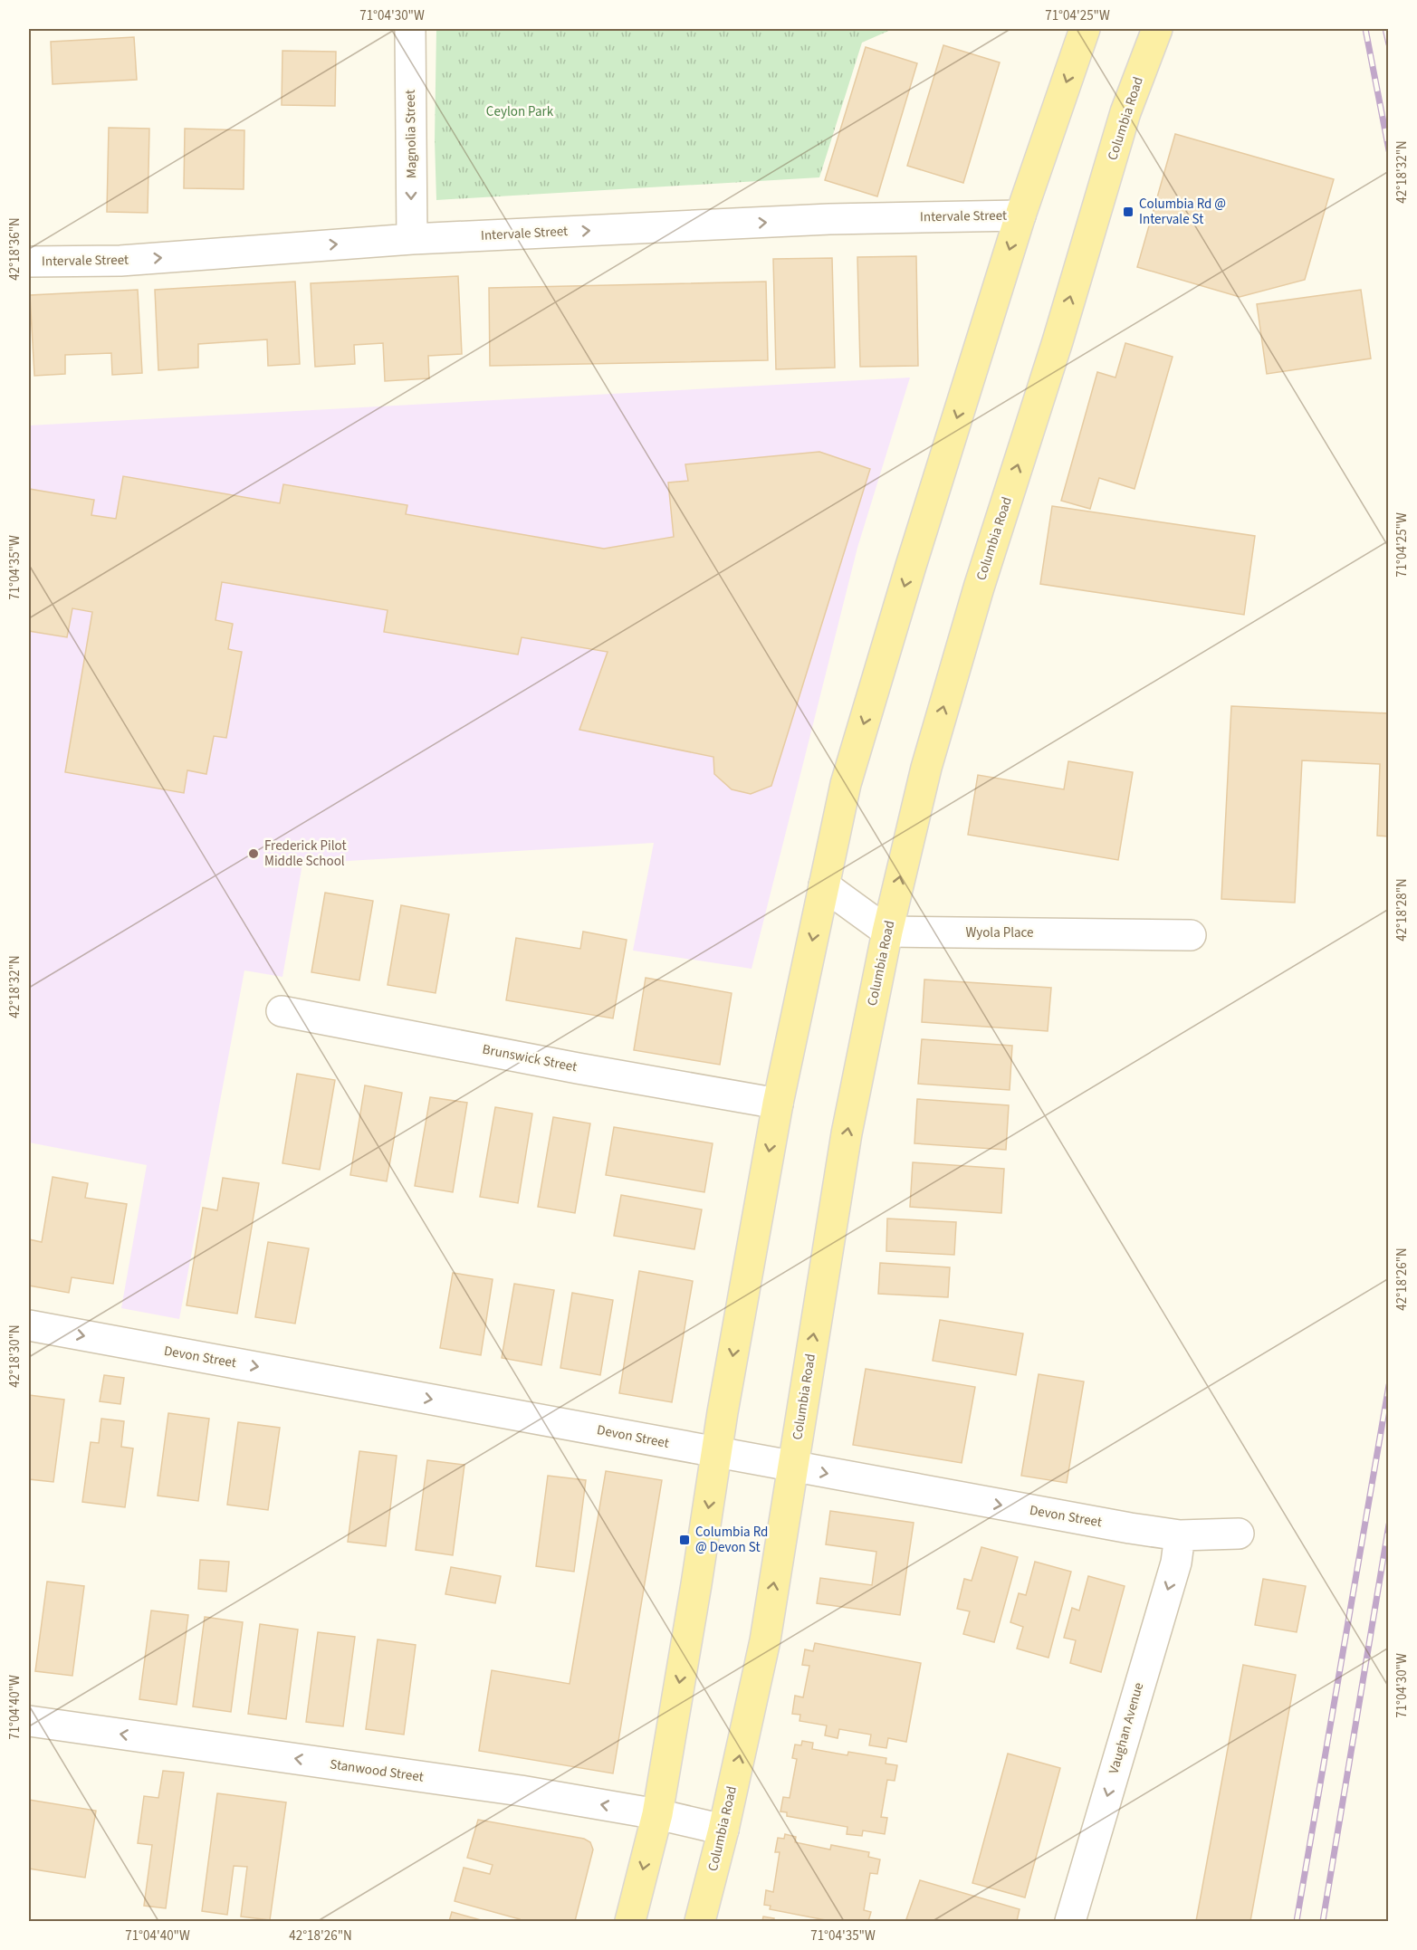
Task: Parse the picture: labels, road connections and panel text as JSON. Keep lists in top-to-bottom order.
{
  "streets": {
    "main road": ["Columbia Road"],
    "street": [
      "Magnolia Street",
      "Intervale Street",
      "Wyola Place",
      "Brunswick Street",
      "Devon Street",
      "Vaughan Avenue",
      "Stanwood Street"
    ]
  },
  "crossings": [
    ["Columbia Road", "Wyola Place"],
    ["Columbia Road", "Devon Street"],
    ["Columbia Road", "Stanwood Street"],
    ["Magnolia Street", "Intervale Street"],
    ["Devon Street", "Vaughan Avenue"]
  ],
  "one_way": [
    "Magnolia Street",
    "Intervale Street",
    "Devon Street",
    "Vaughan Avenue",
    "Stanwood Street"
  ],
  "parks": ["Ceylon Park"],
  "places": {
    "transit": ["Columbia Rd @ Intervale St", "Columbia Rd @ Devon St"],
    "other": ["Frederick Pilot Middle School"]
  },
  "coordinates": [
    "71°04'30\"W",
    "71°04'25\"W",
    "42°18'32\"N",
    "42°18'36\"N",
    "71°04'35\"W",
    "42°18'28\"N",
    "42°18'26\"N",
    "42°18'30\"N",
    "71°04'40\"W"
  ]
}
